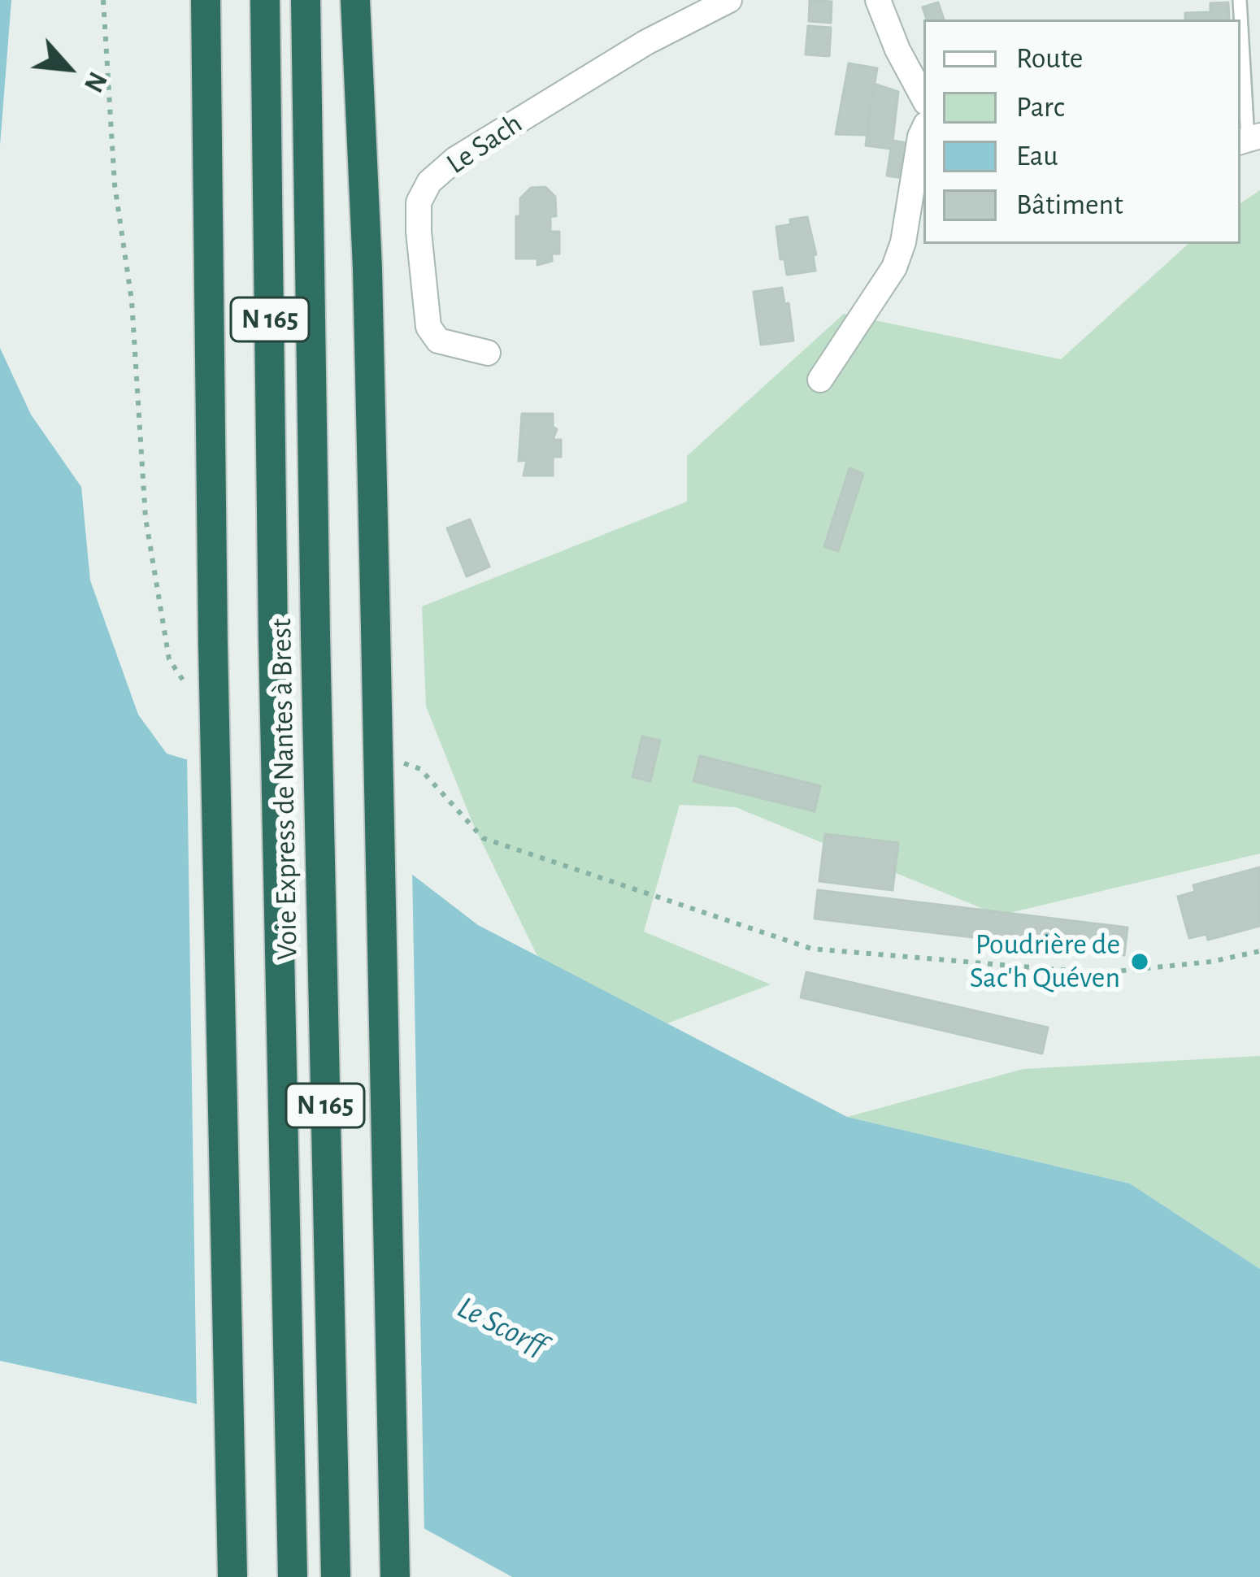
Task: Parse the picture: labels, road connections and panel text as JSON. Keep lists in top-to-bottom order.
{
  "streets": {
    "highway": ["N 165", "Voie Express de Nantes à Brest"],
    "street": ["Le Sach"]
  },
  "water": ["Le Scorff"],
  "places": ["Poudrière de Sac'h Quéven"],
  "legend": [
    "Route",
    "Parc",
    "Eau",
    "Bâtiment"
  ],
  "north": "bottom right"
}
